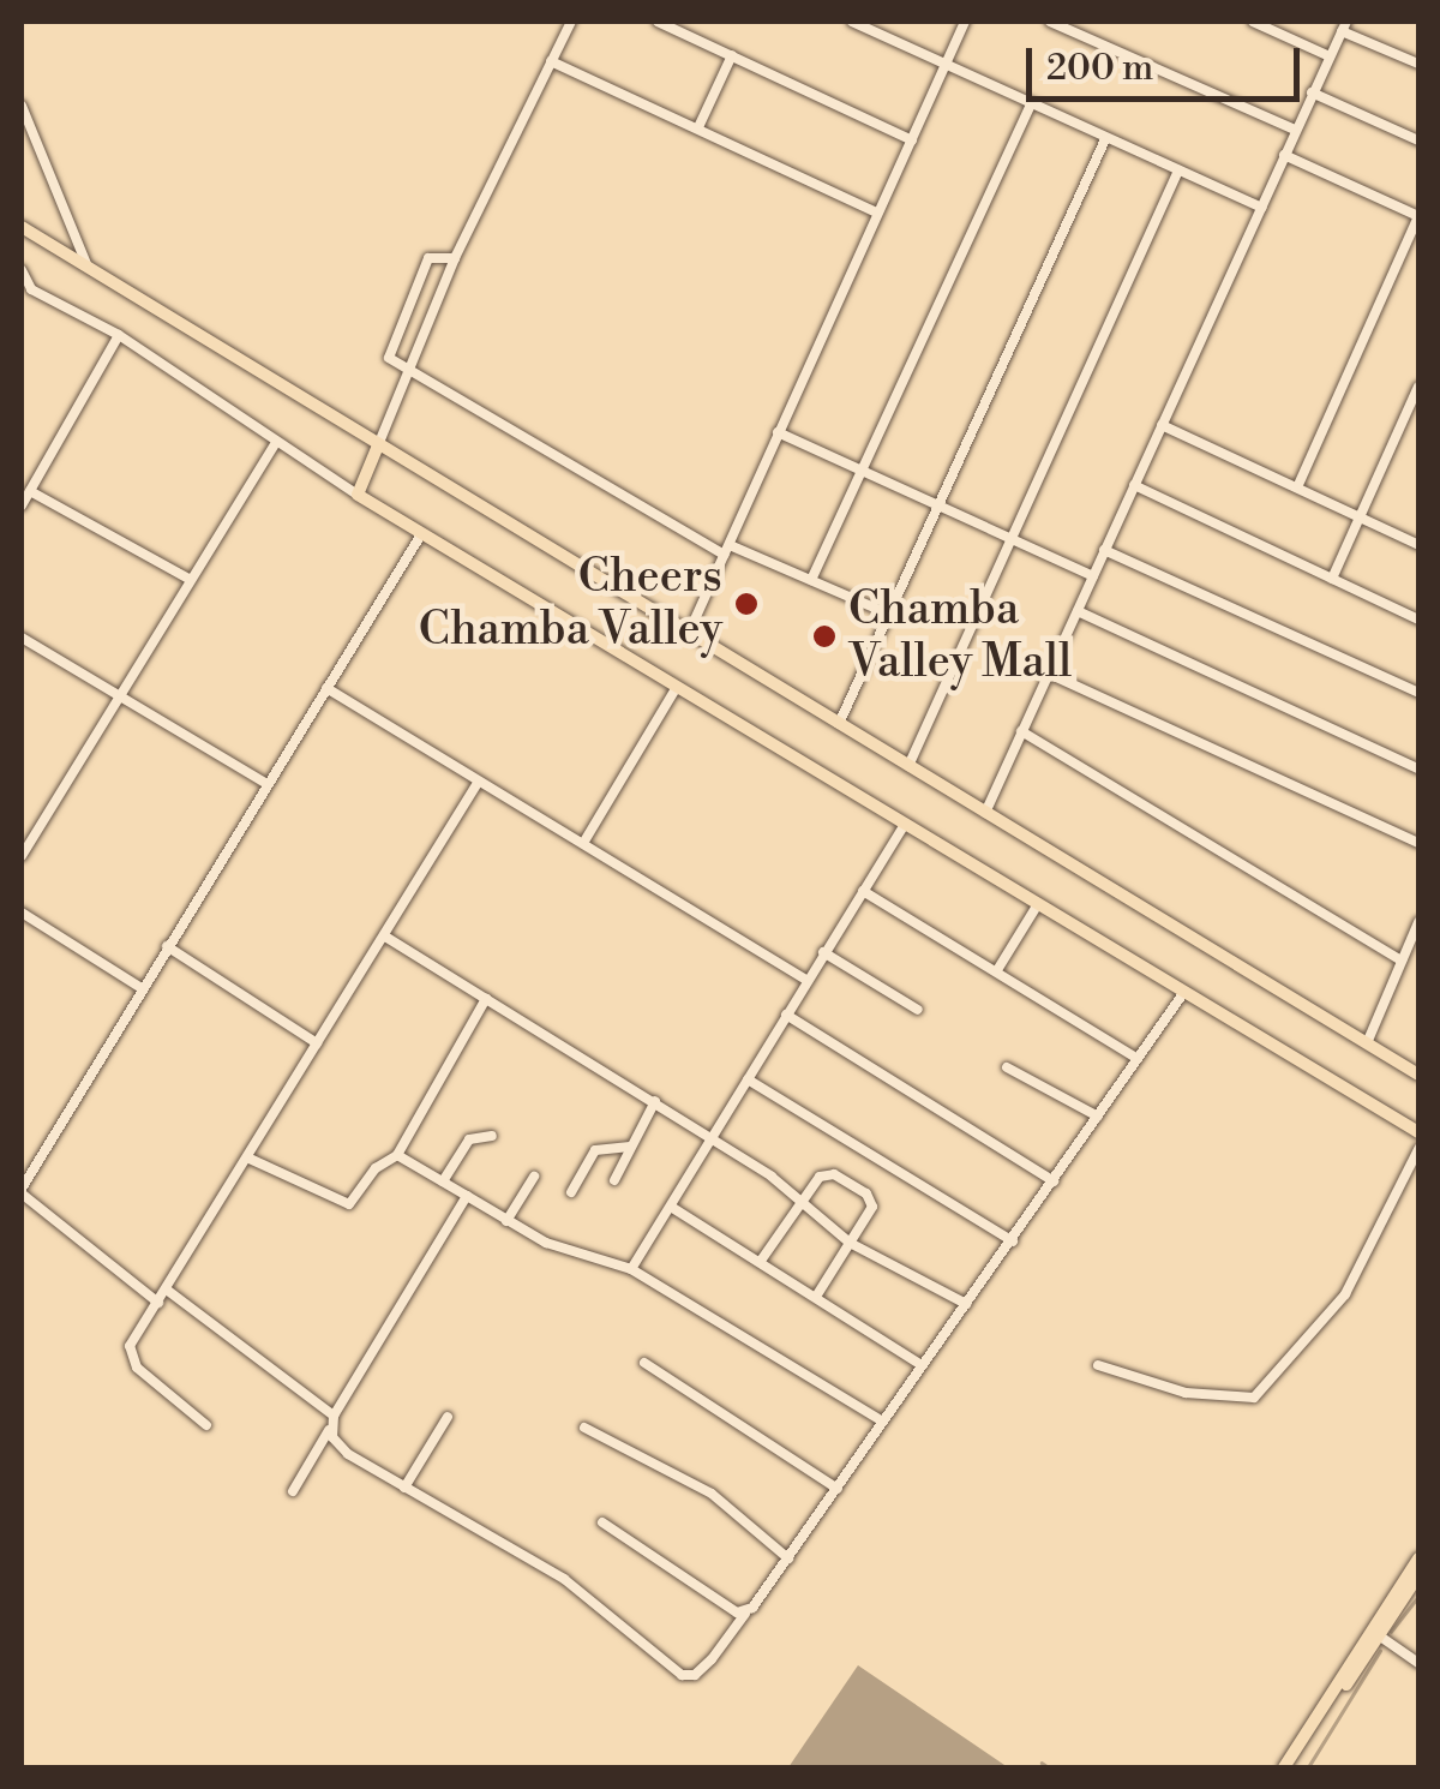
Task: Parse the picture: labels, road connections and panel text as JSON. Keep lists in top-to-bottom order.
{
  "places": ["Cheers Chamba Valley", "Chamba Valley Mall"],
  "scale_bar": "200 m"
}
